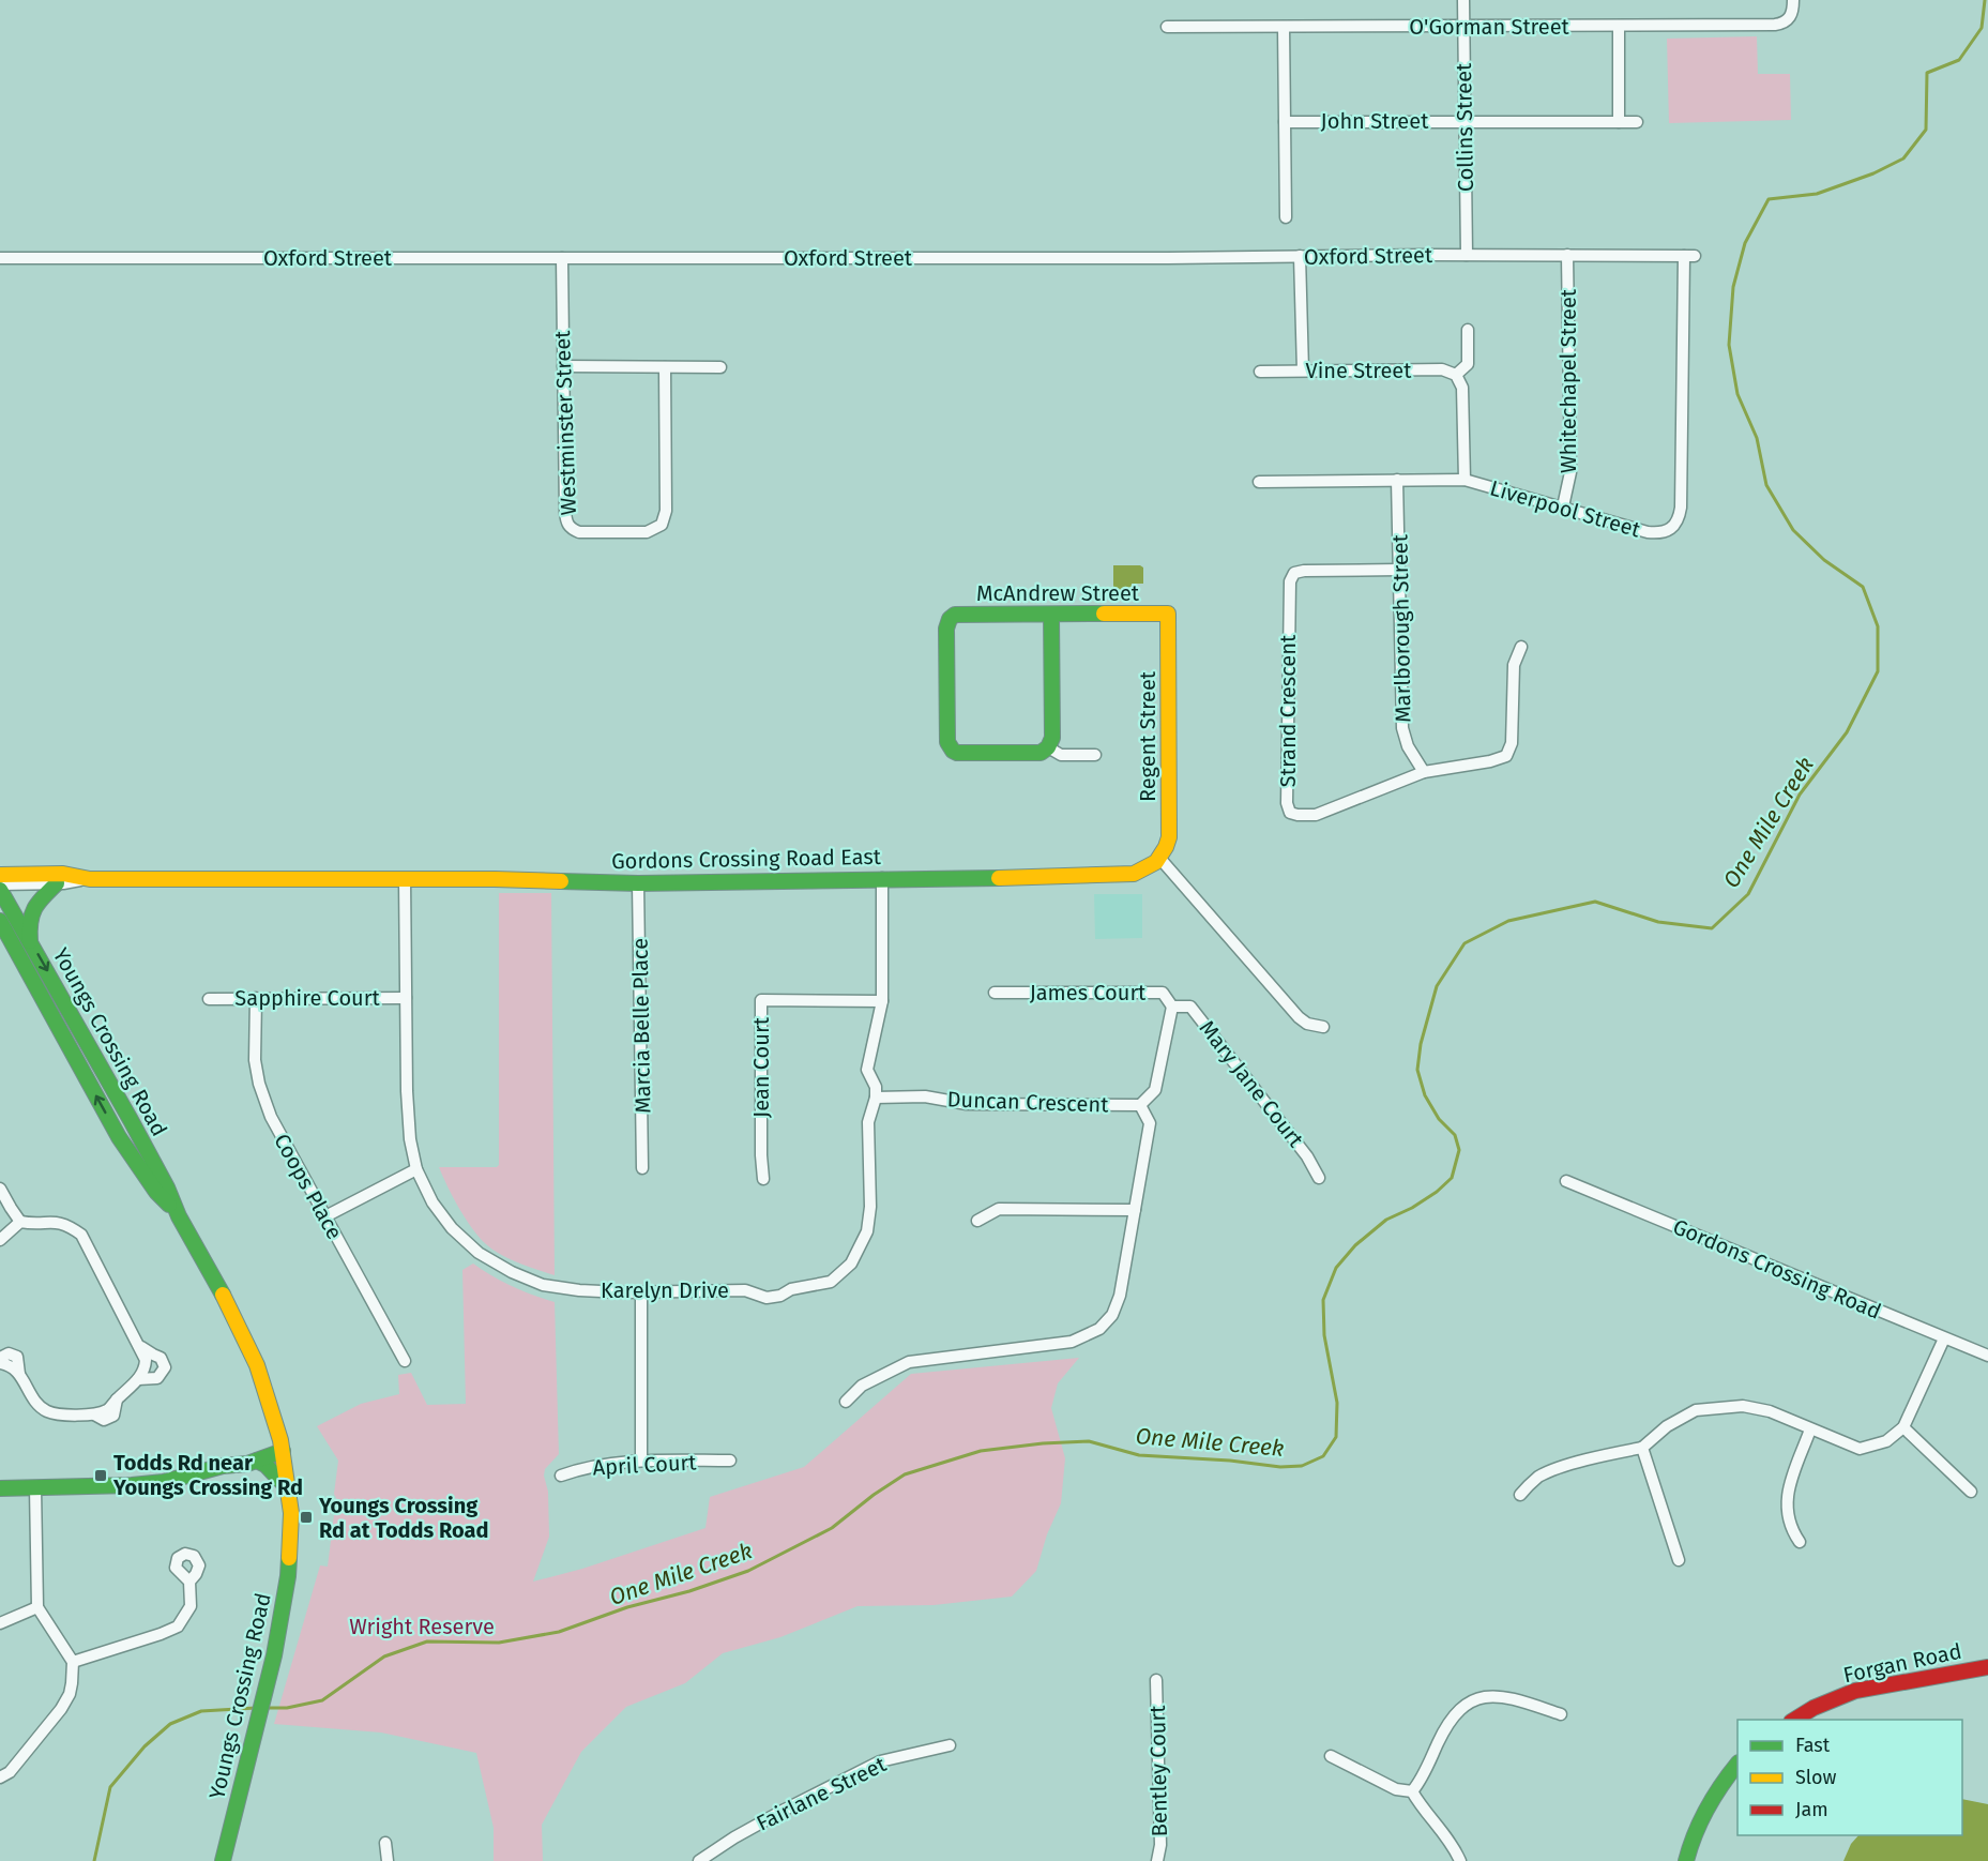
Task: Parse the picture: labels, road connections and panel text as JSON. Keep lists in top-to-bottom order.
{
  "streets": {
    "street": [
      "O'Gorman Street",
      "John Street",
      "Collins Street",
      "Oxford Street",
      "Vine Street",
      "Whitechapel Street",
      "Westminster Street",
      "Liverpool Street",
      "McAndrew Street",
      "Marlborough Street",
      "Strand Crescent",
      "Regent Street",
      "Gordons Crossing Road East",
      "James Court",
      "Sapphire Court",
      "Marcia Belle Place",
      "Youngs Crossing Road",
      "Jean Court",
      "Mary Jane Court",
      "Duncan Crescent",
      "Coops Place",
      "Gordons Crossing Road",
      "Karelyn Drive",
      "April Court",
      "Forgan Road",
      "Bentley Court",
      "Fairlane Street"
    ]
  },
  "crossings": [
    ["O'Gorman Street", "Collins Street"],
    ["John Street", "Collins Street"],
    ["Collins Street", "Oxford Street"],
    ["Oxford Street", "Whitechapel Street"],
    ["Oxford Street", "Westminster Street"],
    ["Oxford Street", "Liverpool Street"],
    ["Whitechapel Street", "Liverpool Street"],
    ["Liverpool Street", "Marlborough Street"],
    ["McAndrew Street", "Regent Street"],
    ["Marlborough Street", "Strand Crescent"],
    ["Regent Street", "Gordons Crossing Road East"],
    ["Gordons Crossing Road East", "Marcia Belle Place"],
    ["Gordons Crossing Road East", "Karelyn Drive"],
    ["James Court", "Mary Jane Court"],
    ["Sapphire Court", "Coops Place"],
    ["Sapphire Court", "Karelyn Drive"],
    ["Jean Court", "Karelyn Drive"],
    ["Duncan Crescent", "Karelyn Drive"]
  ],
  "water": ["One Mile Creek"],
  "parks": ["Wright Reserve"],
  "places": {
    "transit": ["Todds Rd near Youngs Crossing Rd", "Youngs Crossing Rd at Todds Road"]
  },
  "legend": ["Fast", "Slow", "Jam"]
}
